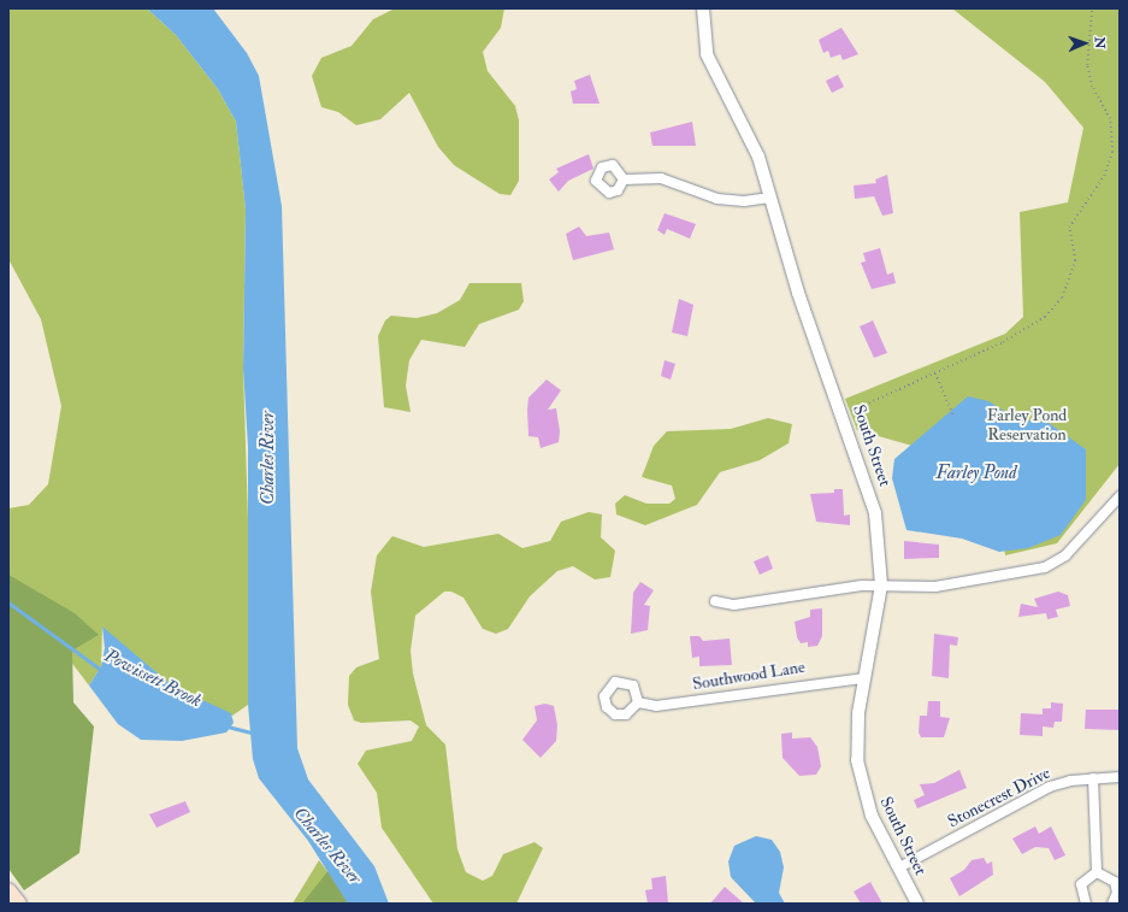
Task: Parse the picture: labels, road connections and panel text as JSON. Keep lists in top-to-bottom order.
{
  "streets": {
    "street": ["South Street", "Southwood Lane", "Stonecrest Drive"]
  },
  "crossings": [
    ["South Street", "Southwood Lane"],
    ["South Street", "Stonecrest Drive"]
  ],
  "water": ["Charles River", "Farley Pond", "Powissett Brook"],
  "parks": ["Farley Pond Reservation"],
  "north": "right"
}
